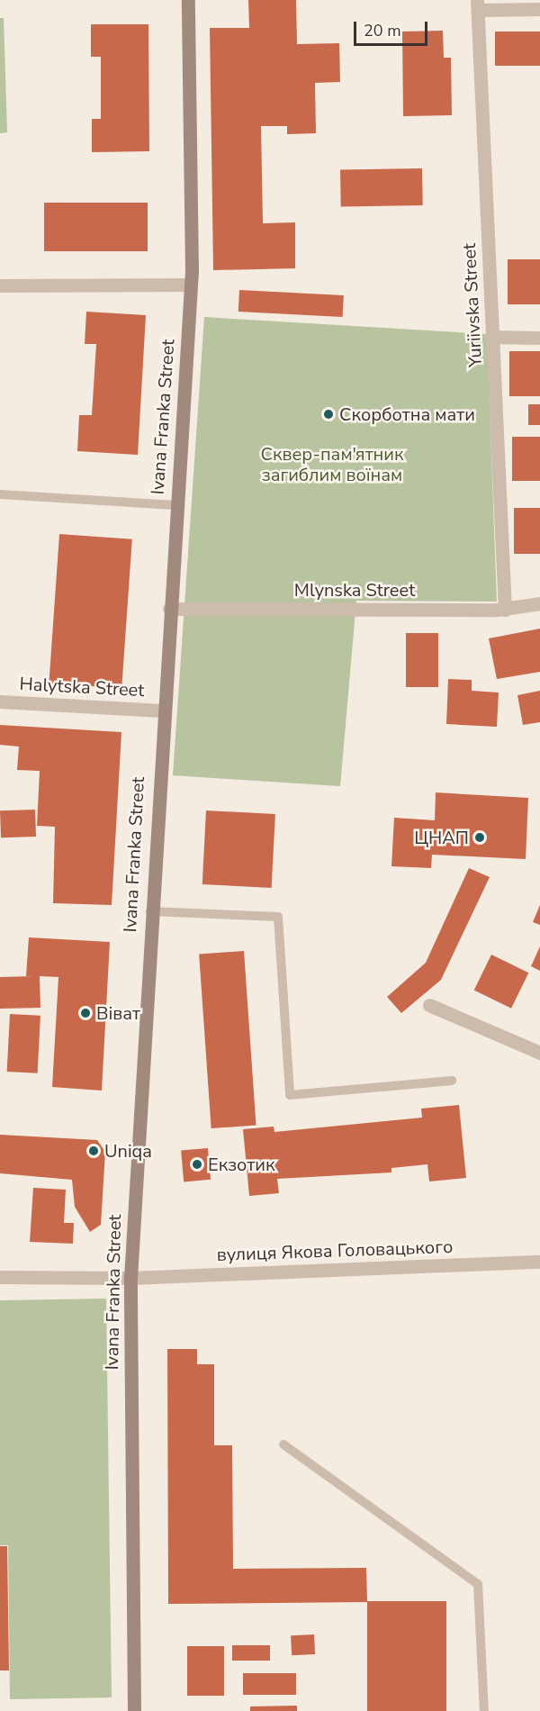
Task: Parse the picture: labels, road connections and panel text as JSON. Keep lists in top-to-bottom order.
{
  "streets": {
    "main road": ["Ivana Franka Street"],
    "street": [
      "Yuriivska Street",
      "Mlynska Street",
      "Halytska Street",
      "вулиця Якова Головацького"
    ]
  },
  "crossings": [
    ["Yuriivska Street", "Mlynska Street"],
    ["Ivana Franka Street", "Mlynska Street"],
    ["Ivana Franka Street", "Halytska Street"],
    ["Ivana Franka Street", "вулиця Якова Головацького"]
  ],
  "parks": ["Сквер-пам'ятник загиблим воїнам"],
  "places": [
    "Cкорботна мати",
    "ЦНАП",
    "Віват",
    "Uniqa",
    "Екзотик"
  ],
  "scale_bar": "20 m"
}
